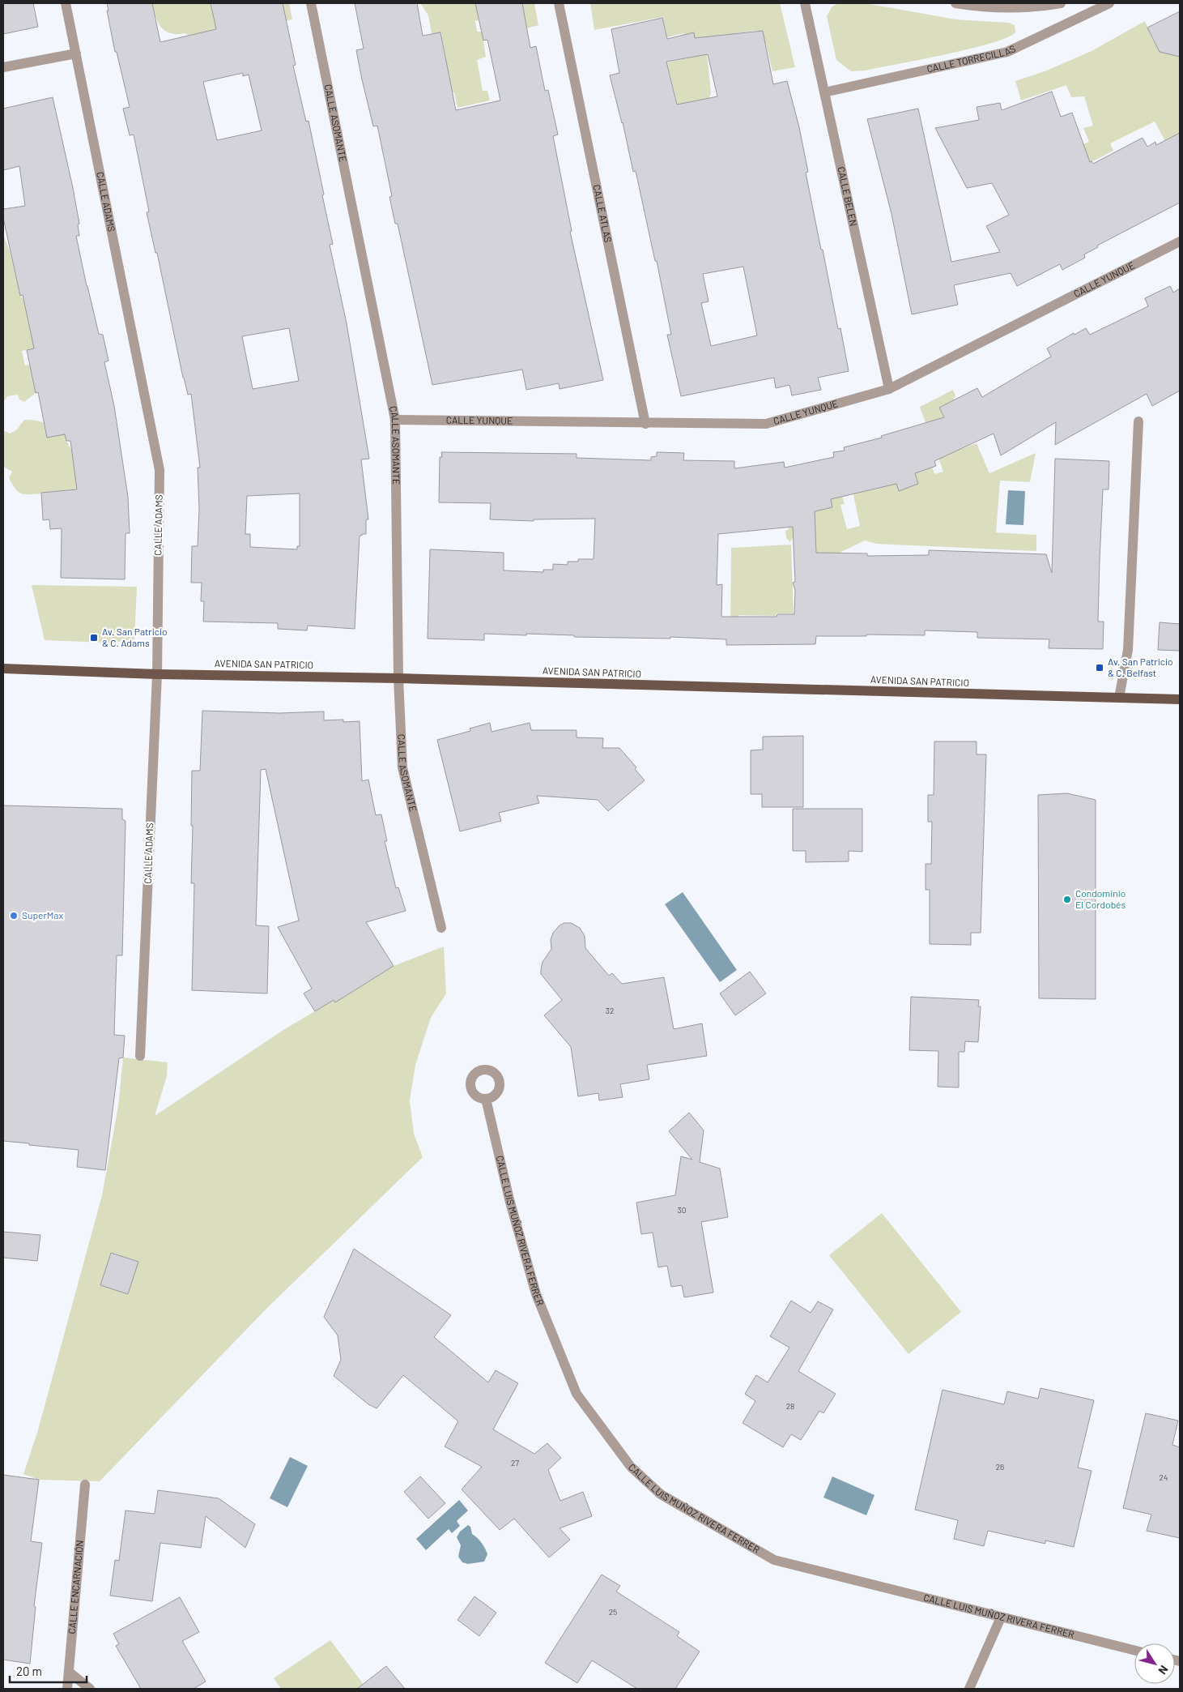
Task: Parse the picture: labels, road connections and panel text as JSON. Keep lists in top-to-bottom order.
{
  "streets": {
    "main road": ["AVENIDA SAN PATRICIO"],
    "street": [
      "CALLE TORRECILLAS",
      "CALLE ASOMANTE",
      "CALLE BELEN",
      "CALLE ADAMS",
      "CALLE ATLAS",
      "CALLE YUNQUE",
      "CALLE LUIS MUÑOZ RIVERA FERRER",
      "CALLE ENCARNACIÓN"
    ]
  },
  "crossings": [
    ["CALLE TORRECILLAS", "CALLE BELEN"],
    ["CALLE ASOMANTE", "CALLE YUNQUE"],
    ["CALLE ASOMANTE", "AVENIDA SAN PATRICIO"],
    ["CALLE BELEN", "CALLE YUNQUE"],
    ["CALLE ADAMS", "AVENIDA SAN PATRICIO"],
    ["CALLE ATLAS", "CALLE YUNQUE"]
  ],
  "places": {
    "transit": ["Av. San Patricio & C. Adams", "Av. San Patricio & C. Belfast"],
    "other": ["Condominio El Cordobés", "SuperMax"]
  },
  "house_numbers": [
    "32",
    "30",
    "28",
    "27",
    "26",
    "24",
    "25"
  ],
  "scale_bar": "20 m",
  "north": "bottom right"
}
